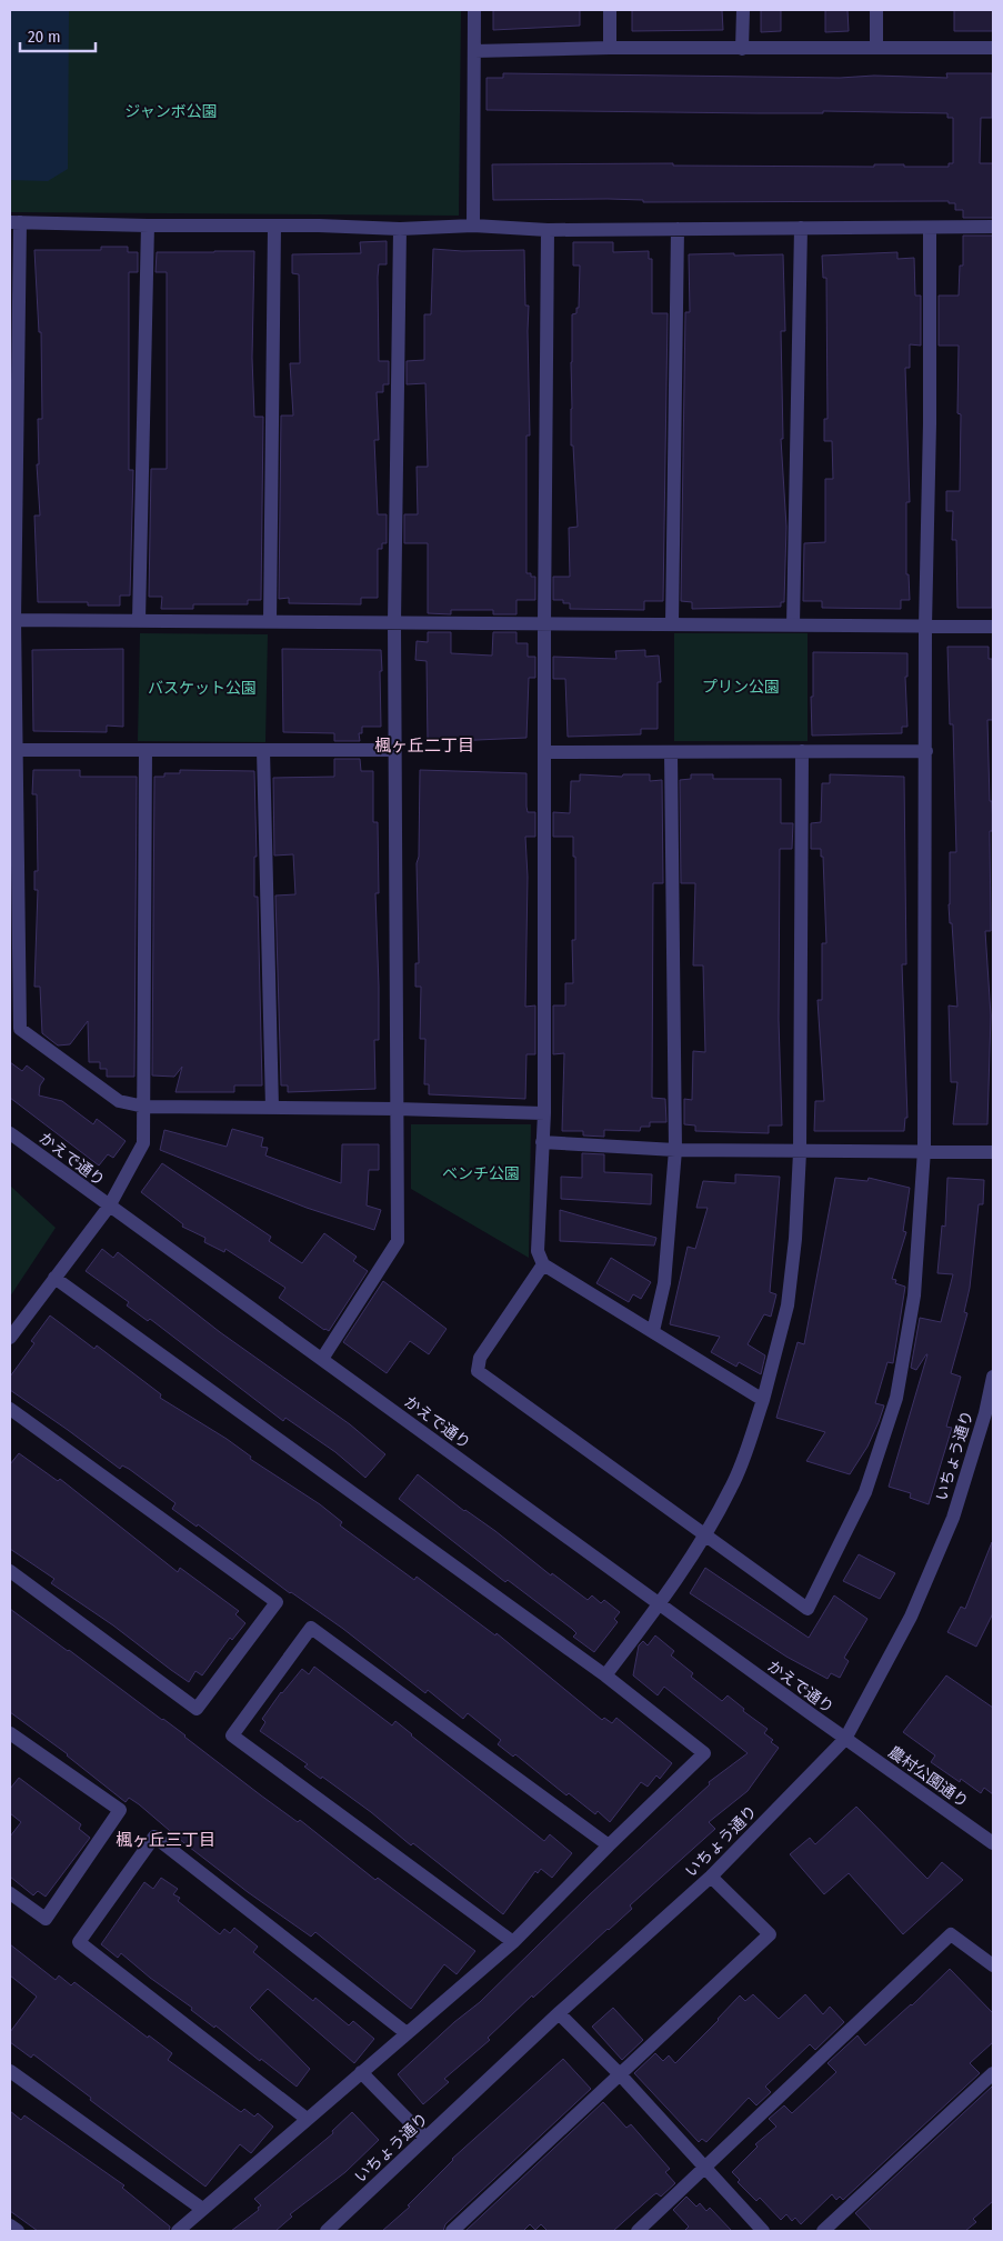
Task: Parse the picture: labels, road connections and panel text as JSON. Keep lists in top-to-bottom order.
{
  "streets": {
    "street": ["かえで通り", "いちょう通り", "農村公園通り"]
  },
  "crossings": [
    ["かえで通り", "いちょう通り"],
    ["かえで通り", "農村公園通り"],
    ["いちょう通り", "農村公園通り"]
  ],
  "districts": ["楓ヶ丘二丁目", "楓ヶ丘三丁目"],
  "parks": [
    "ジャンボ公園",
    "プリン公園",
    "バスケット公園",
    "ベンチ公園"
  ],
  "scale_bar": "20 m"
}
